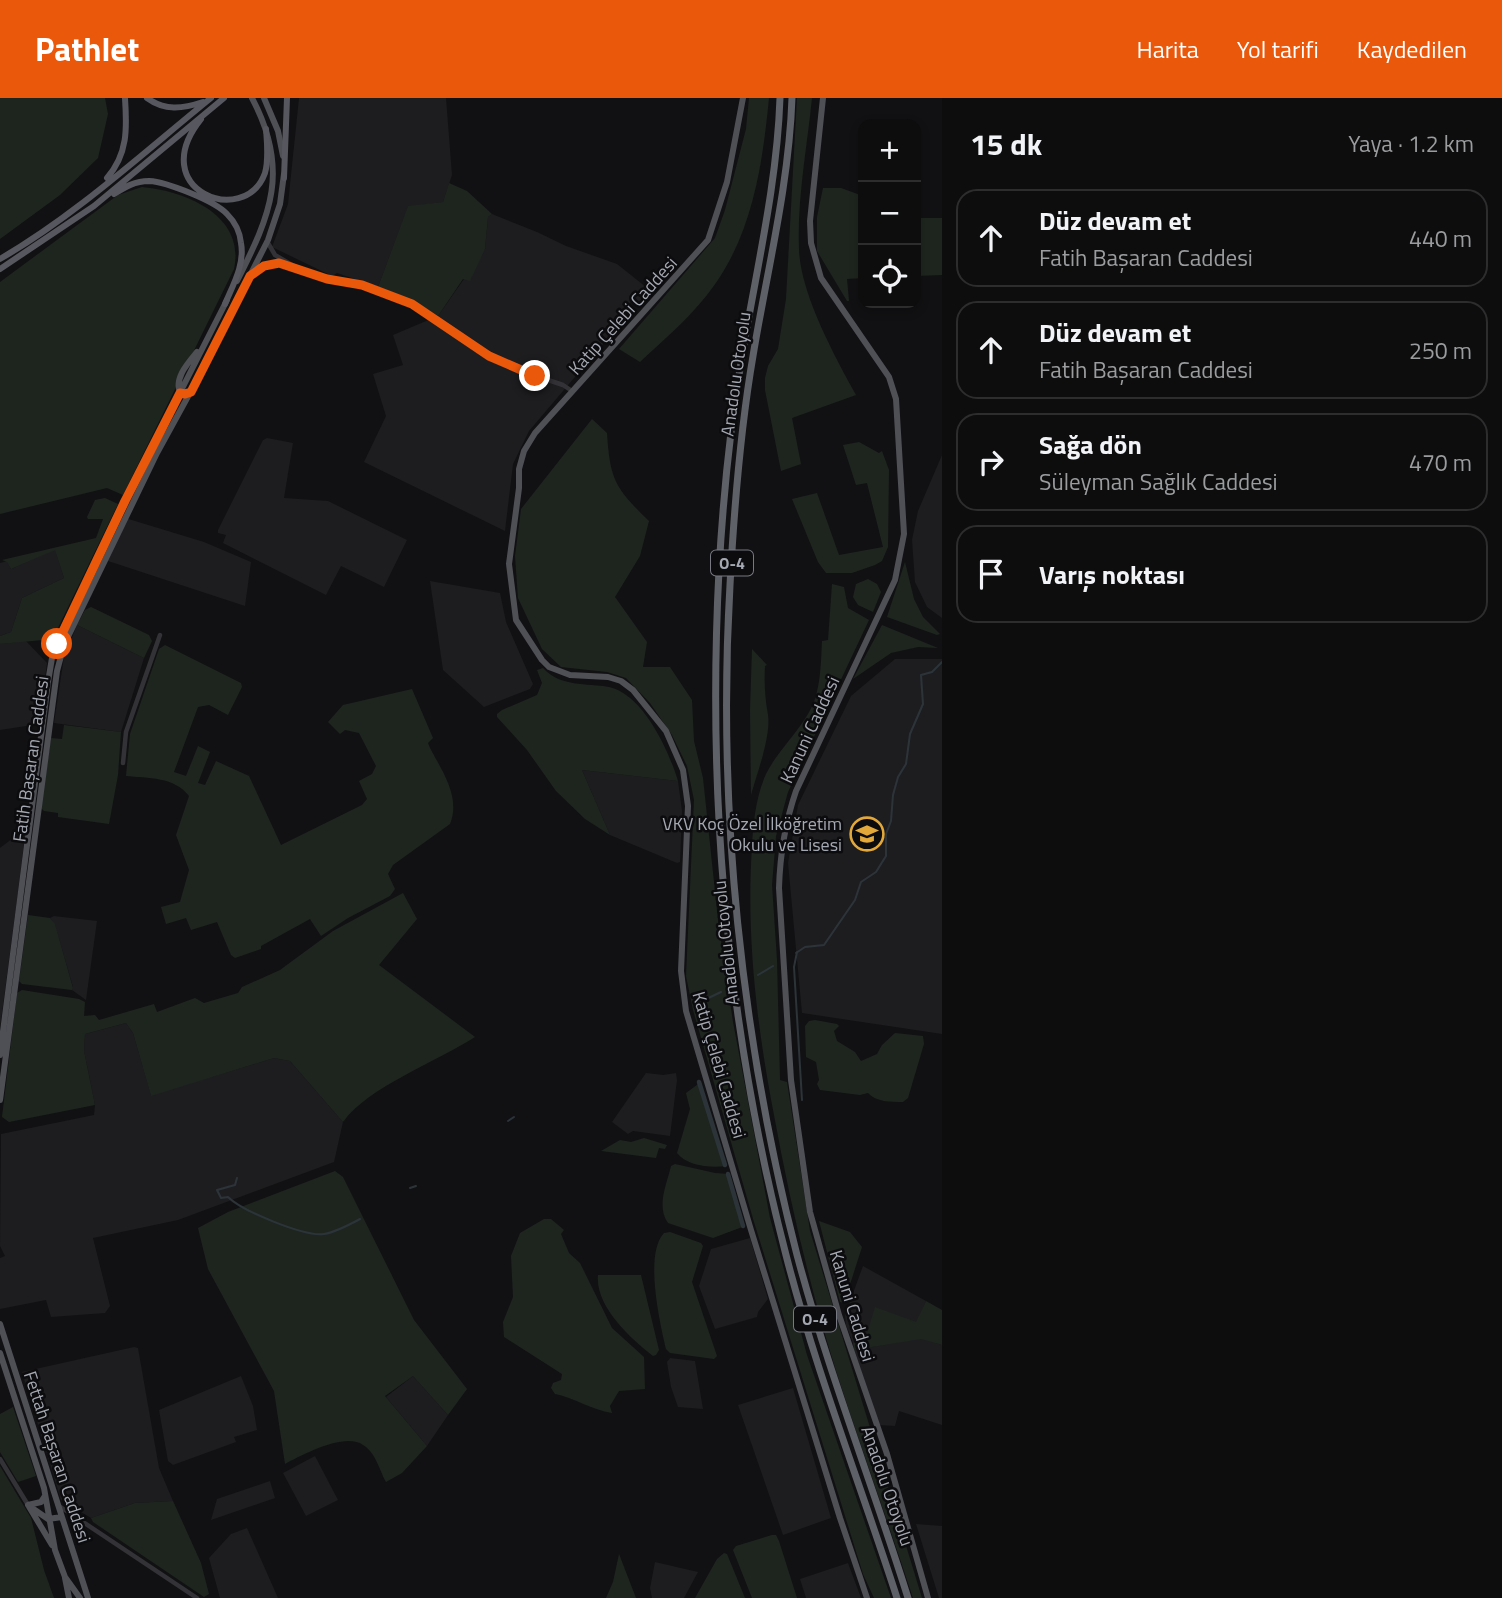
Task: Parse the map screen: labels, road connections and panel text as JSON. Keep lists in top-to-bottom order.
{
  "streets": {
    "highway": ["Anadolu Otoyolu", "O-4"],
    "main road": [
      "Katip Çelebi Caddesi",
      "Kanuni Caddesi",
      "Fatih Başaran Caddesi",
      "Fettah Başaran Caddesi"
    ]
  },
  "places": {
    "school or university": ["VKV Koç Özel İlköğretim Okulu ve Lisesi"]
  },
  "page": {
    "header": "Pathlet",
    "nav": ["Harita", "Yol tarifi", "Kaydedilen"],
    "heading": ["15 dk", "Yaya · 1.2 km"],
    "map_buttons": ["+", "−"],
    "list": [
      ["Düz devam et", "Fatih Başaran Caddesi", "440 m"],
      ["Düz devam et", "Fatih Başaran Caddesi", "250 m"],
      ["Sağa dön", "Süleyman Sağlık Caddesi", "470 m"],
      "Varış noktası"
    ]
  }
}
